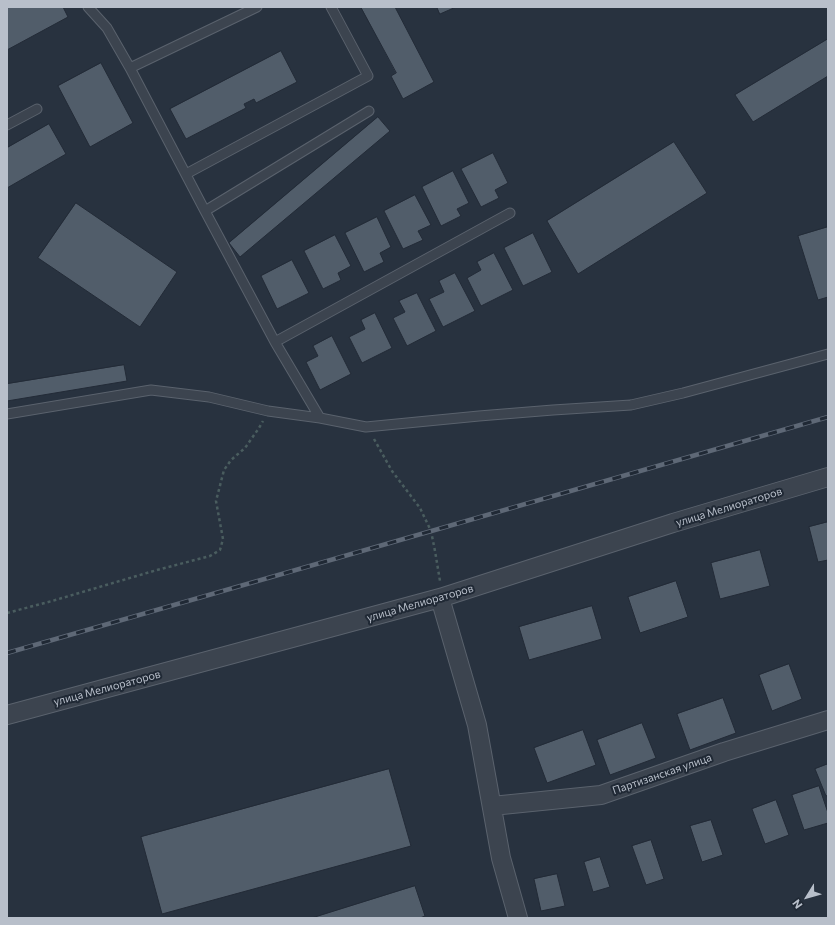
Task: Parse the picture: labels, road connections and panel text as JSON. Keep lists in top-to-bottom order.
{
  "streets": {
    "street": ["улица Мелиораторов", "Партизанская улица"]
  },
  "north": "bottom left"
}
